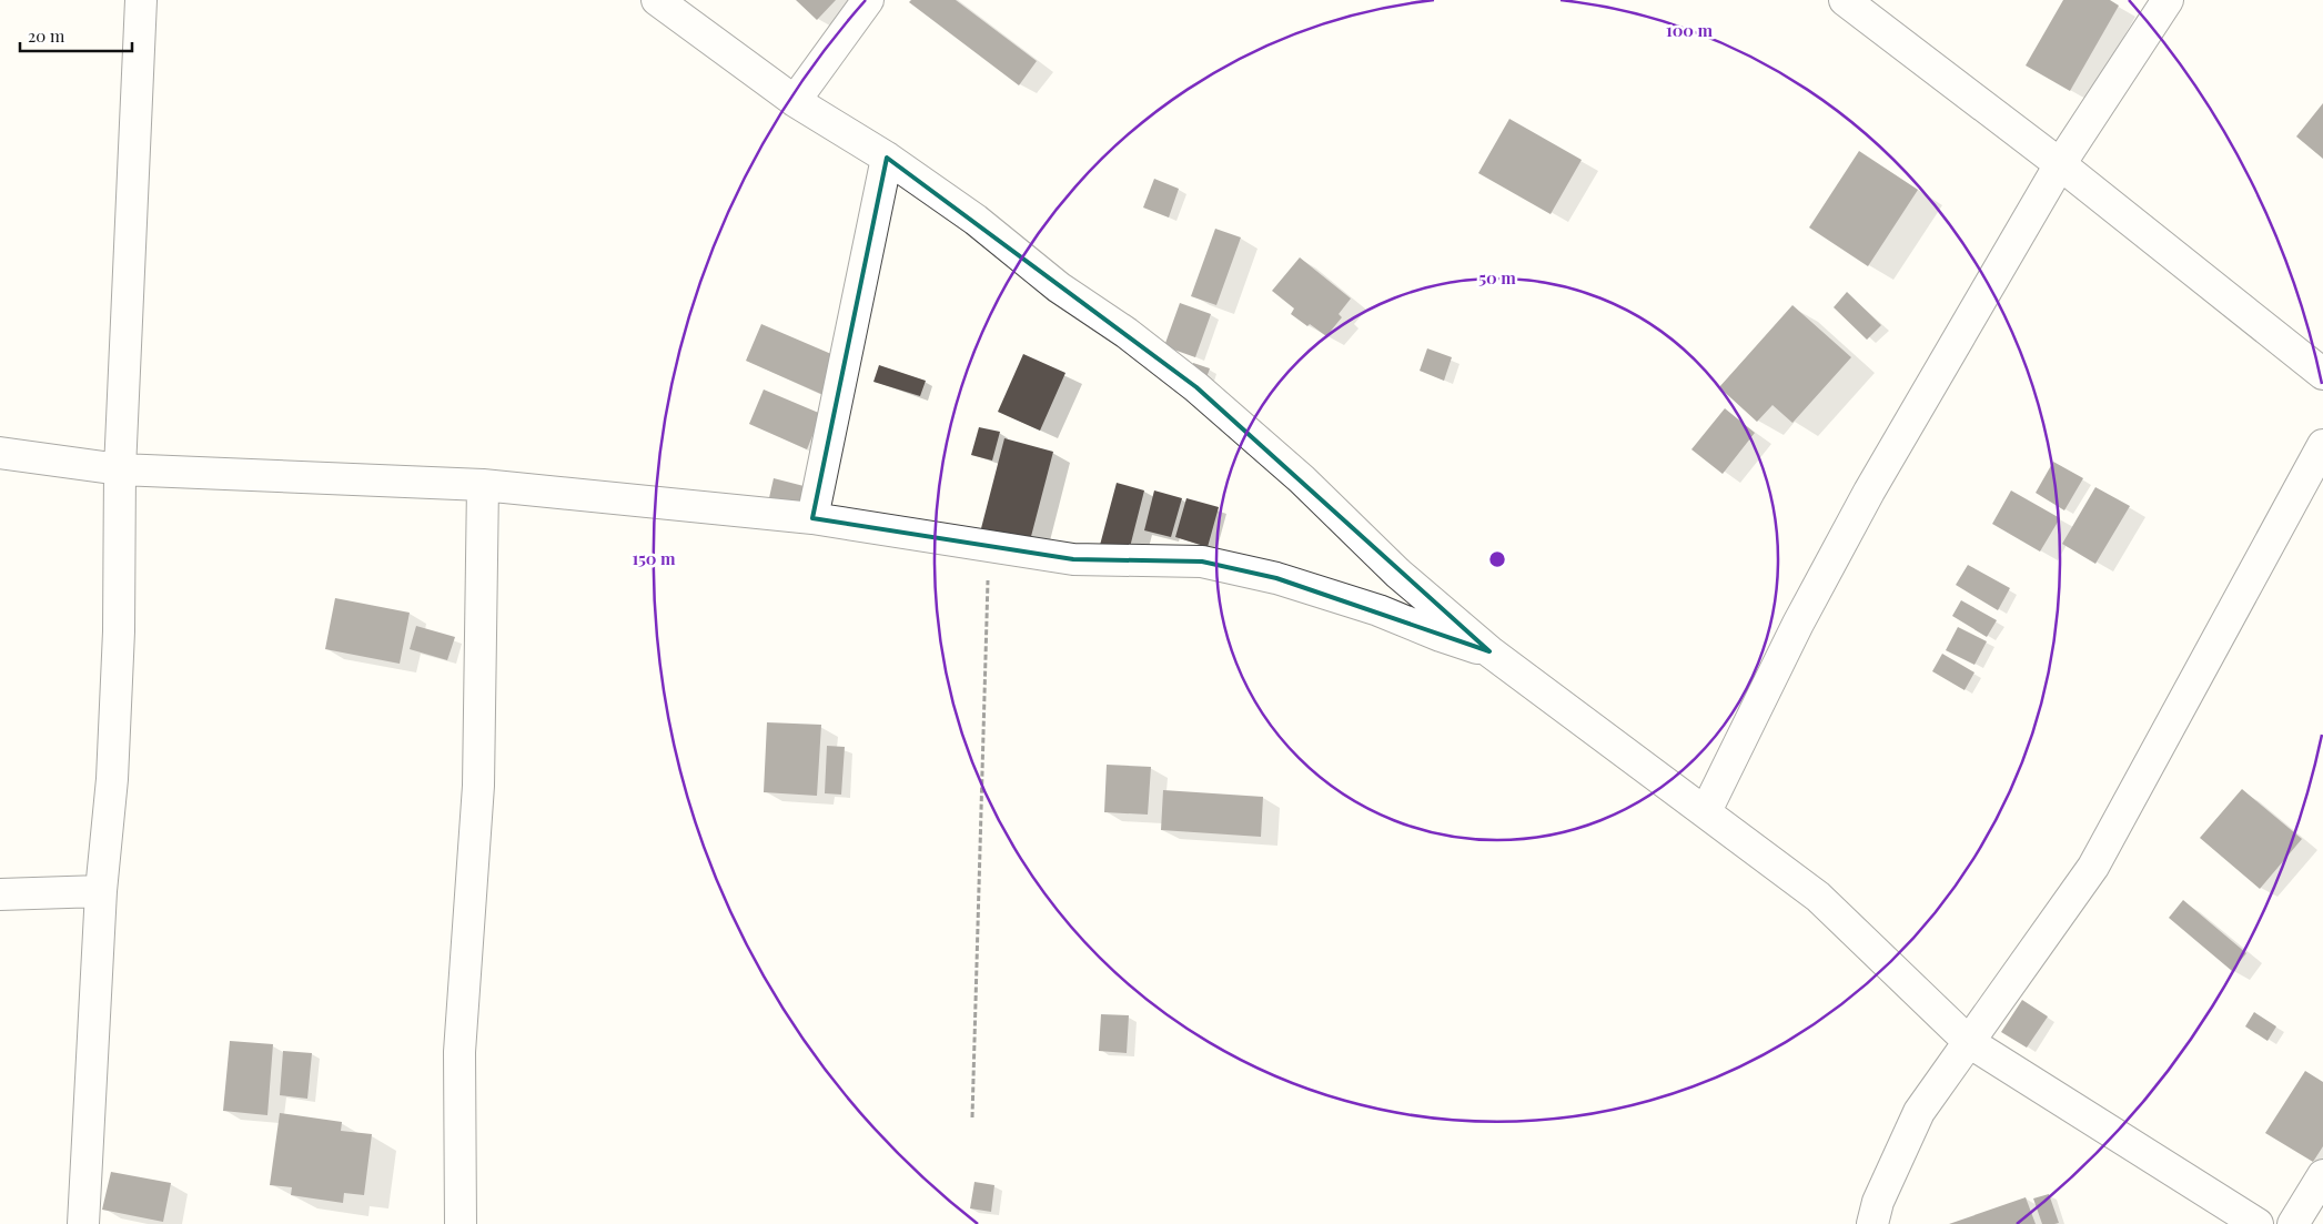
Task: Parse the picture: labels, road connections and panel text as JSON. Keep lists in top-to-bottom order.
{
  "scale_bar": "20 m",
  "rings": ["100 m", "50 m", "150 m"]
}
